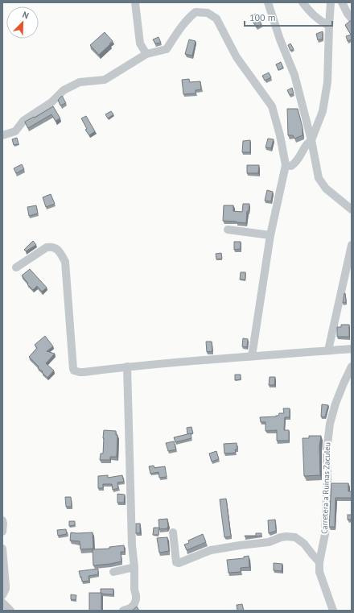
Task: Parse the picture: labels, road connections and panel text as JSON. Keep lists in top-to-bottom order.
{
  "streets": {
    "street": ["Carretera a Ruinas Zaculeu"]
  },
  "scale_bar": "100 m",
  "north": "top right"
}
